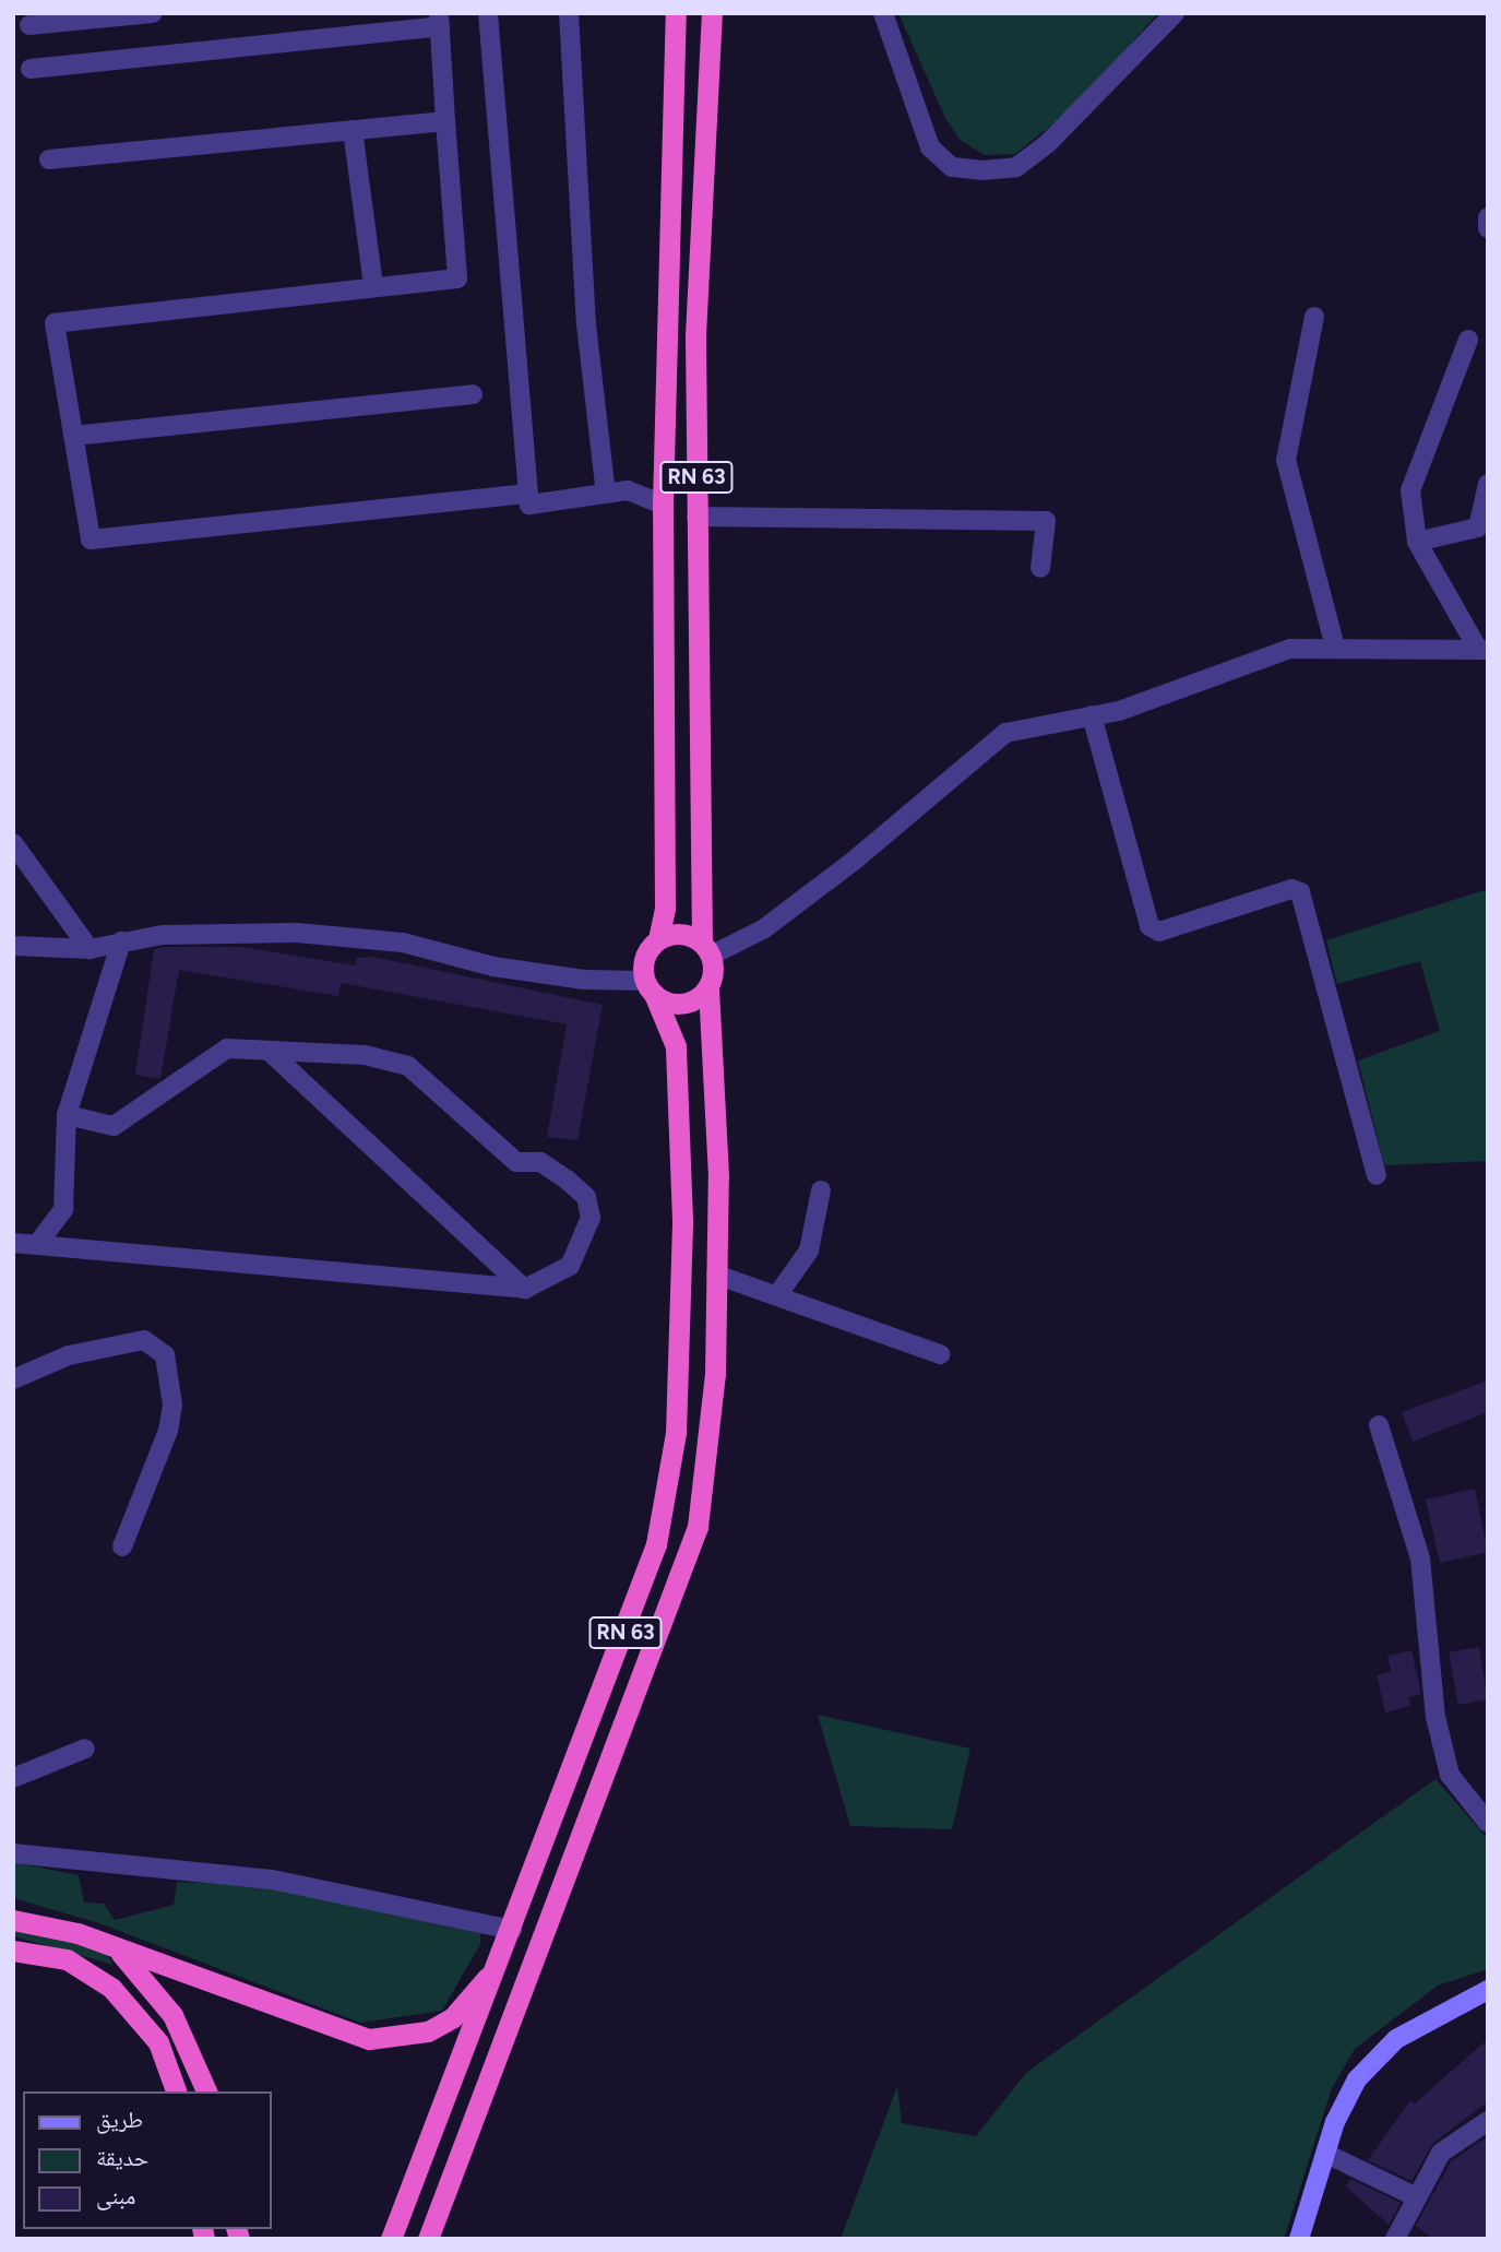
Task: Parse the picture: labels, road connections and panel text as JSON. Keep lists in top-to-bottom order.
{
  "streets": {
    "highway": ["RN 63"]
  },
  "legend": ["طريق", "حديقة", "مبنى"]
}
